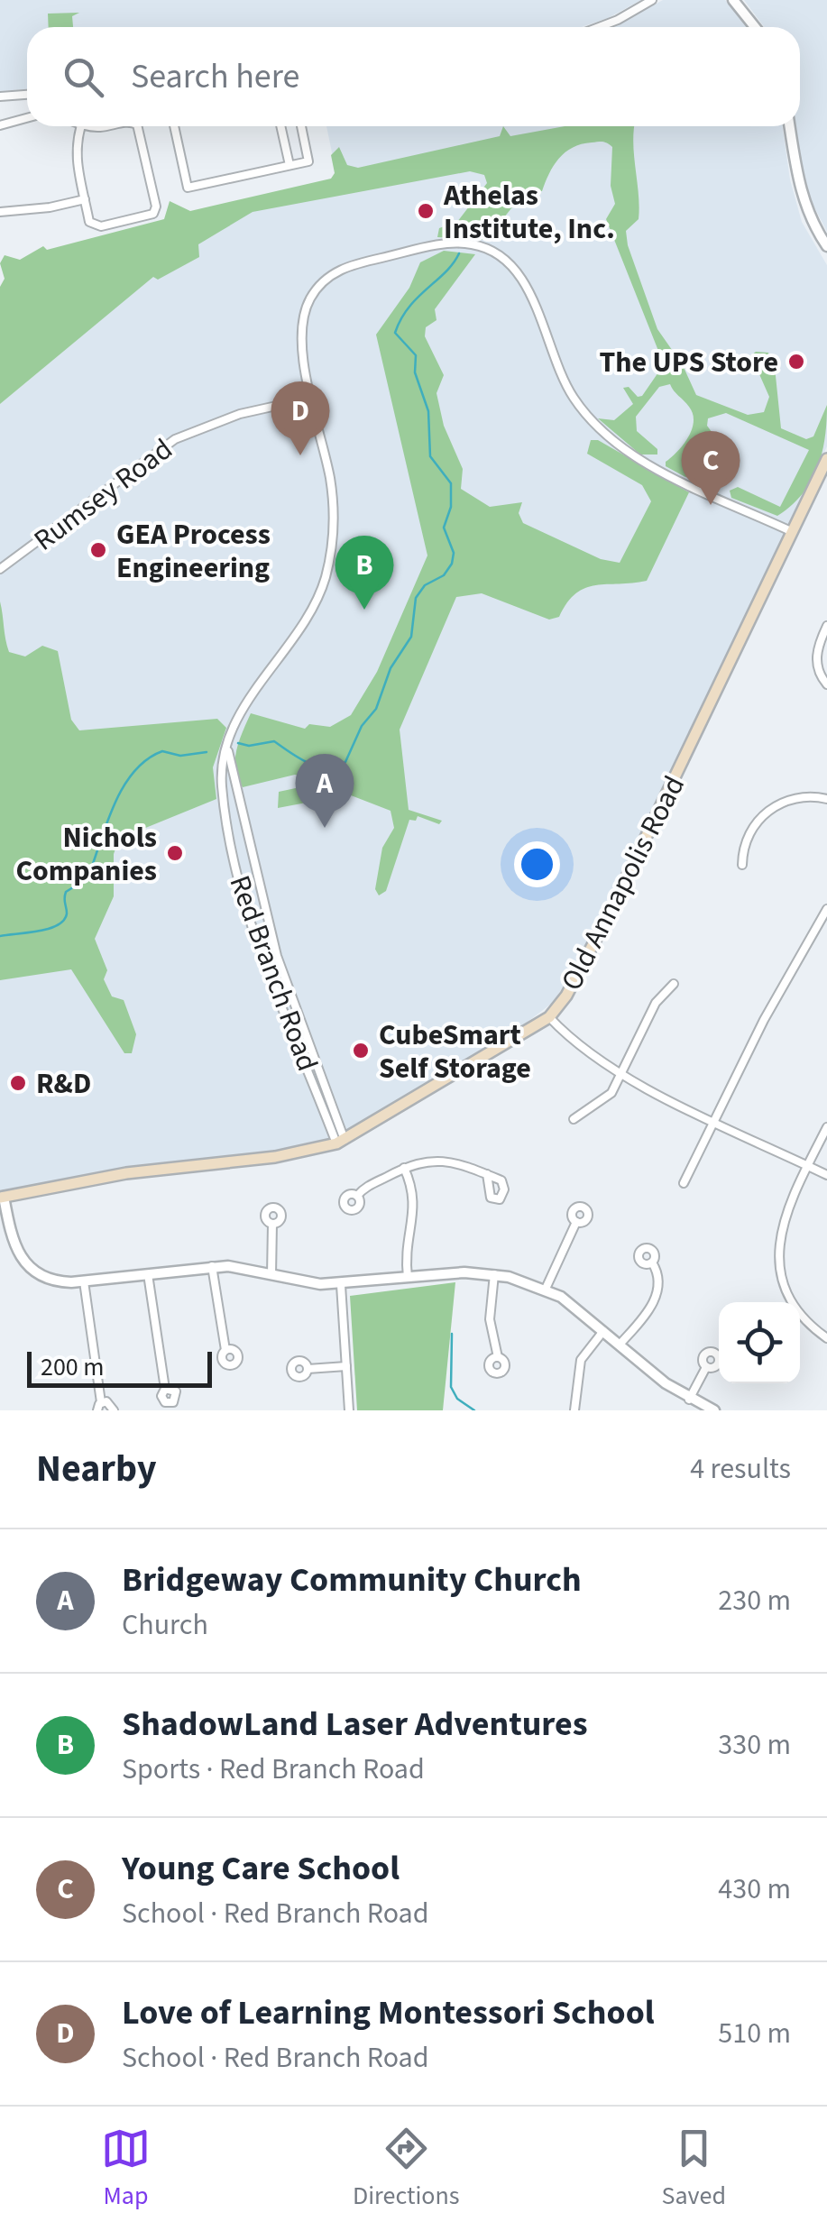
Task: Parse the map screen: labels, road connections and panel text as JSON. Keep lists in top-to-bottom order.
{
  "streets": {
    "main road": ["Old Annapolis Road"],
    "street": ["Rumsey Road", "Red Branch Road"]
  },
  "crossings": [
    ["Rumsey Road", "Red Branch Road"],
    ["Old Annapolis Road", "Red Branch Road"]
  ],
  "places": [
    "Athelas Institute, Inc.",
    "The UPS Store",
    "GEA Process Engineering",
    "Nichols Companies",
    "CubeSmart Self Storage",
    "R&D"
  ],
  "scale_bar": "200 m",
  "page": {
    "search": "Search here",
    "pins": [
      "D",
      "C",
      "B",
      "A"
    ],
    "scale": "200 m",
    "heading": ["Nearby", "4 results"],
    "list": [
      {
        "mark": "A",
        "name": "Bridgeway Community Church",
        "note": "Church",
        "value": "230 m"
      },
      {
        "mark": "B",
        "name": "ShadowLand Laser Adventures",
        "note": "Sports · Red Branch Road",
        "value": "330 m"
      },
      {
        "mark": "C",
        "name": "Young Care School",
        "note": "School · Red Branch Road",
        "value": "430 m"
      },
      {
        "mark": "D",
        "name": "Love of Learning Montessori School",
        "note": "School · Red Branch Road",
        "value": "510 m"
      }
    ],
    "nav": ["Map", "Directions", "Saved"]
  }
}
